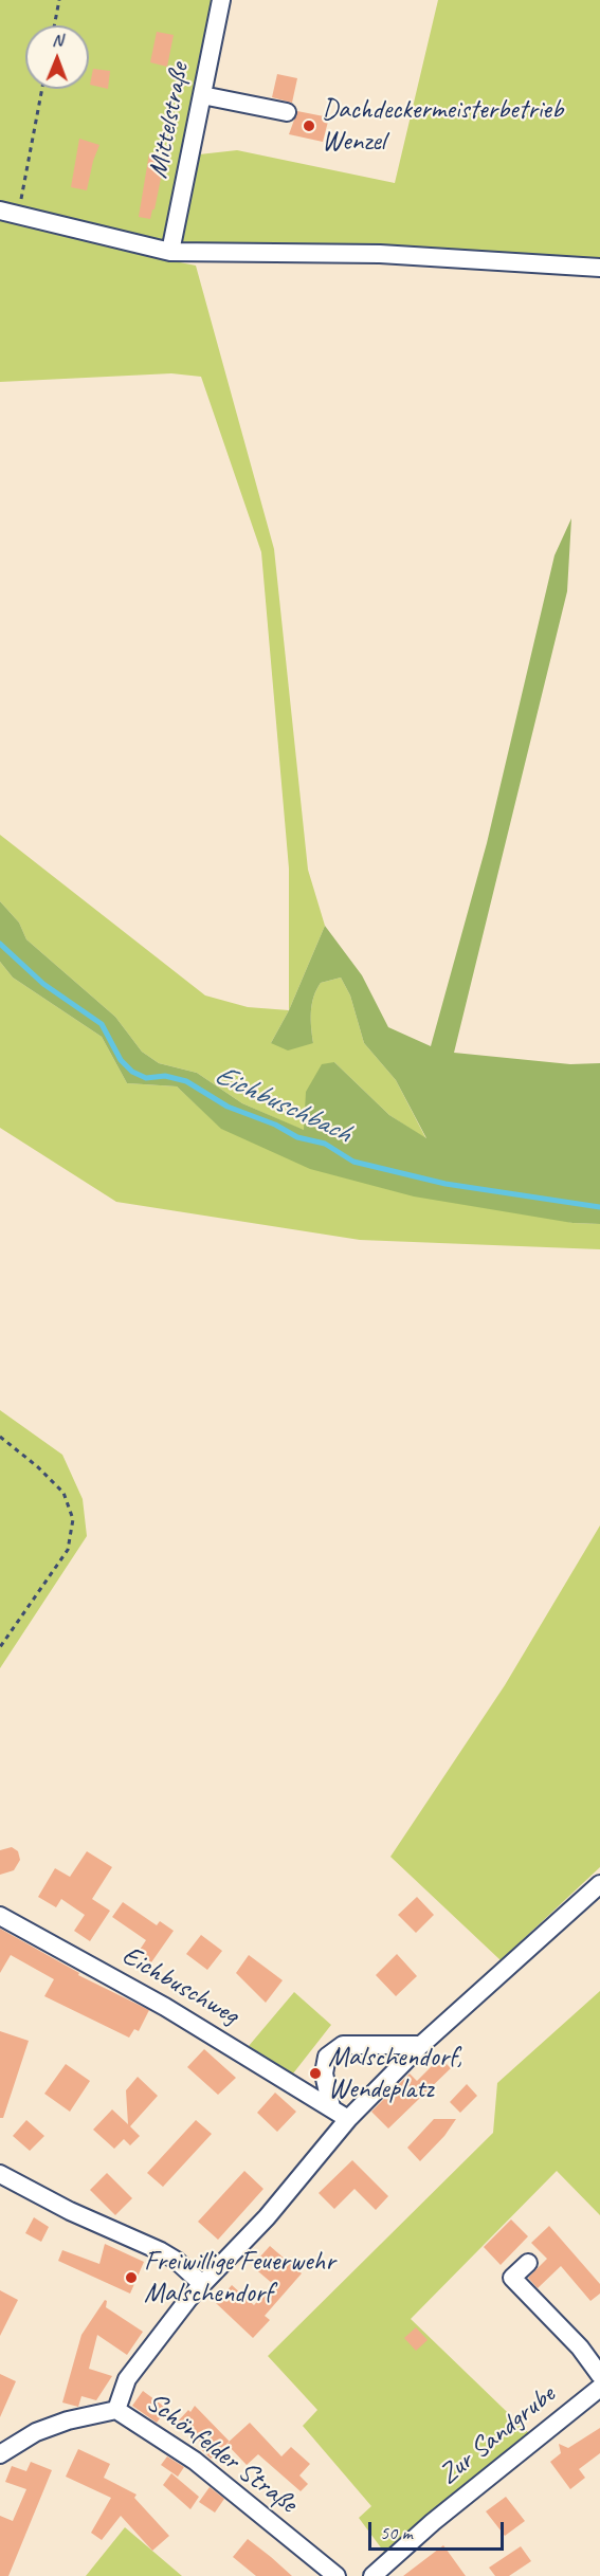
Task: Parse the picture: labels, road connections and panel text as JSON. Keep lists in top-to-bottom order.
{
  "streets": {
    "street": [
      "Mittelstraße",
      "Eichbuschweg",
      "Zur Sandgrube",
      "Schönfelder Straße"
    ]
  },
  "crossings": [
    ["Eichbuschweg", "Schönfelder Straße"]
  ],
  "water": ["Eichbuschbach"],
  "places": ["Dachdeckermeisterbetrieb Wenzel", "Malschendorf, Wendeplatz", "Freiwillige Feuerwehr Malschendorf"],
  "scale_bar": "50 m",
  "north": "top"
}
